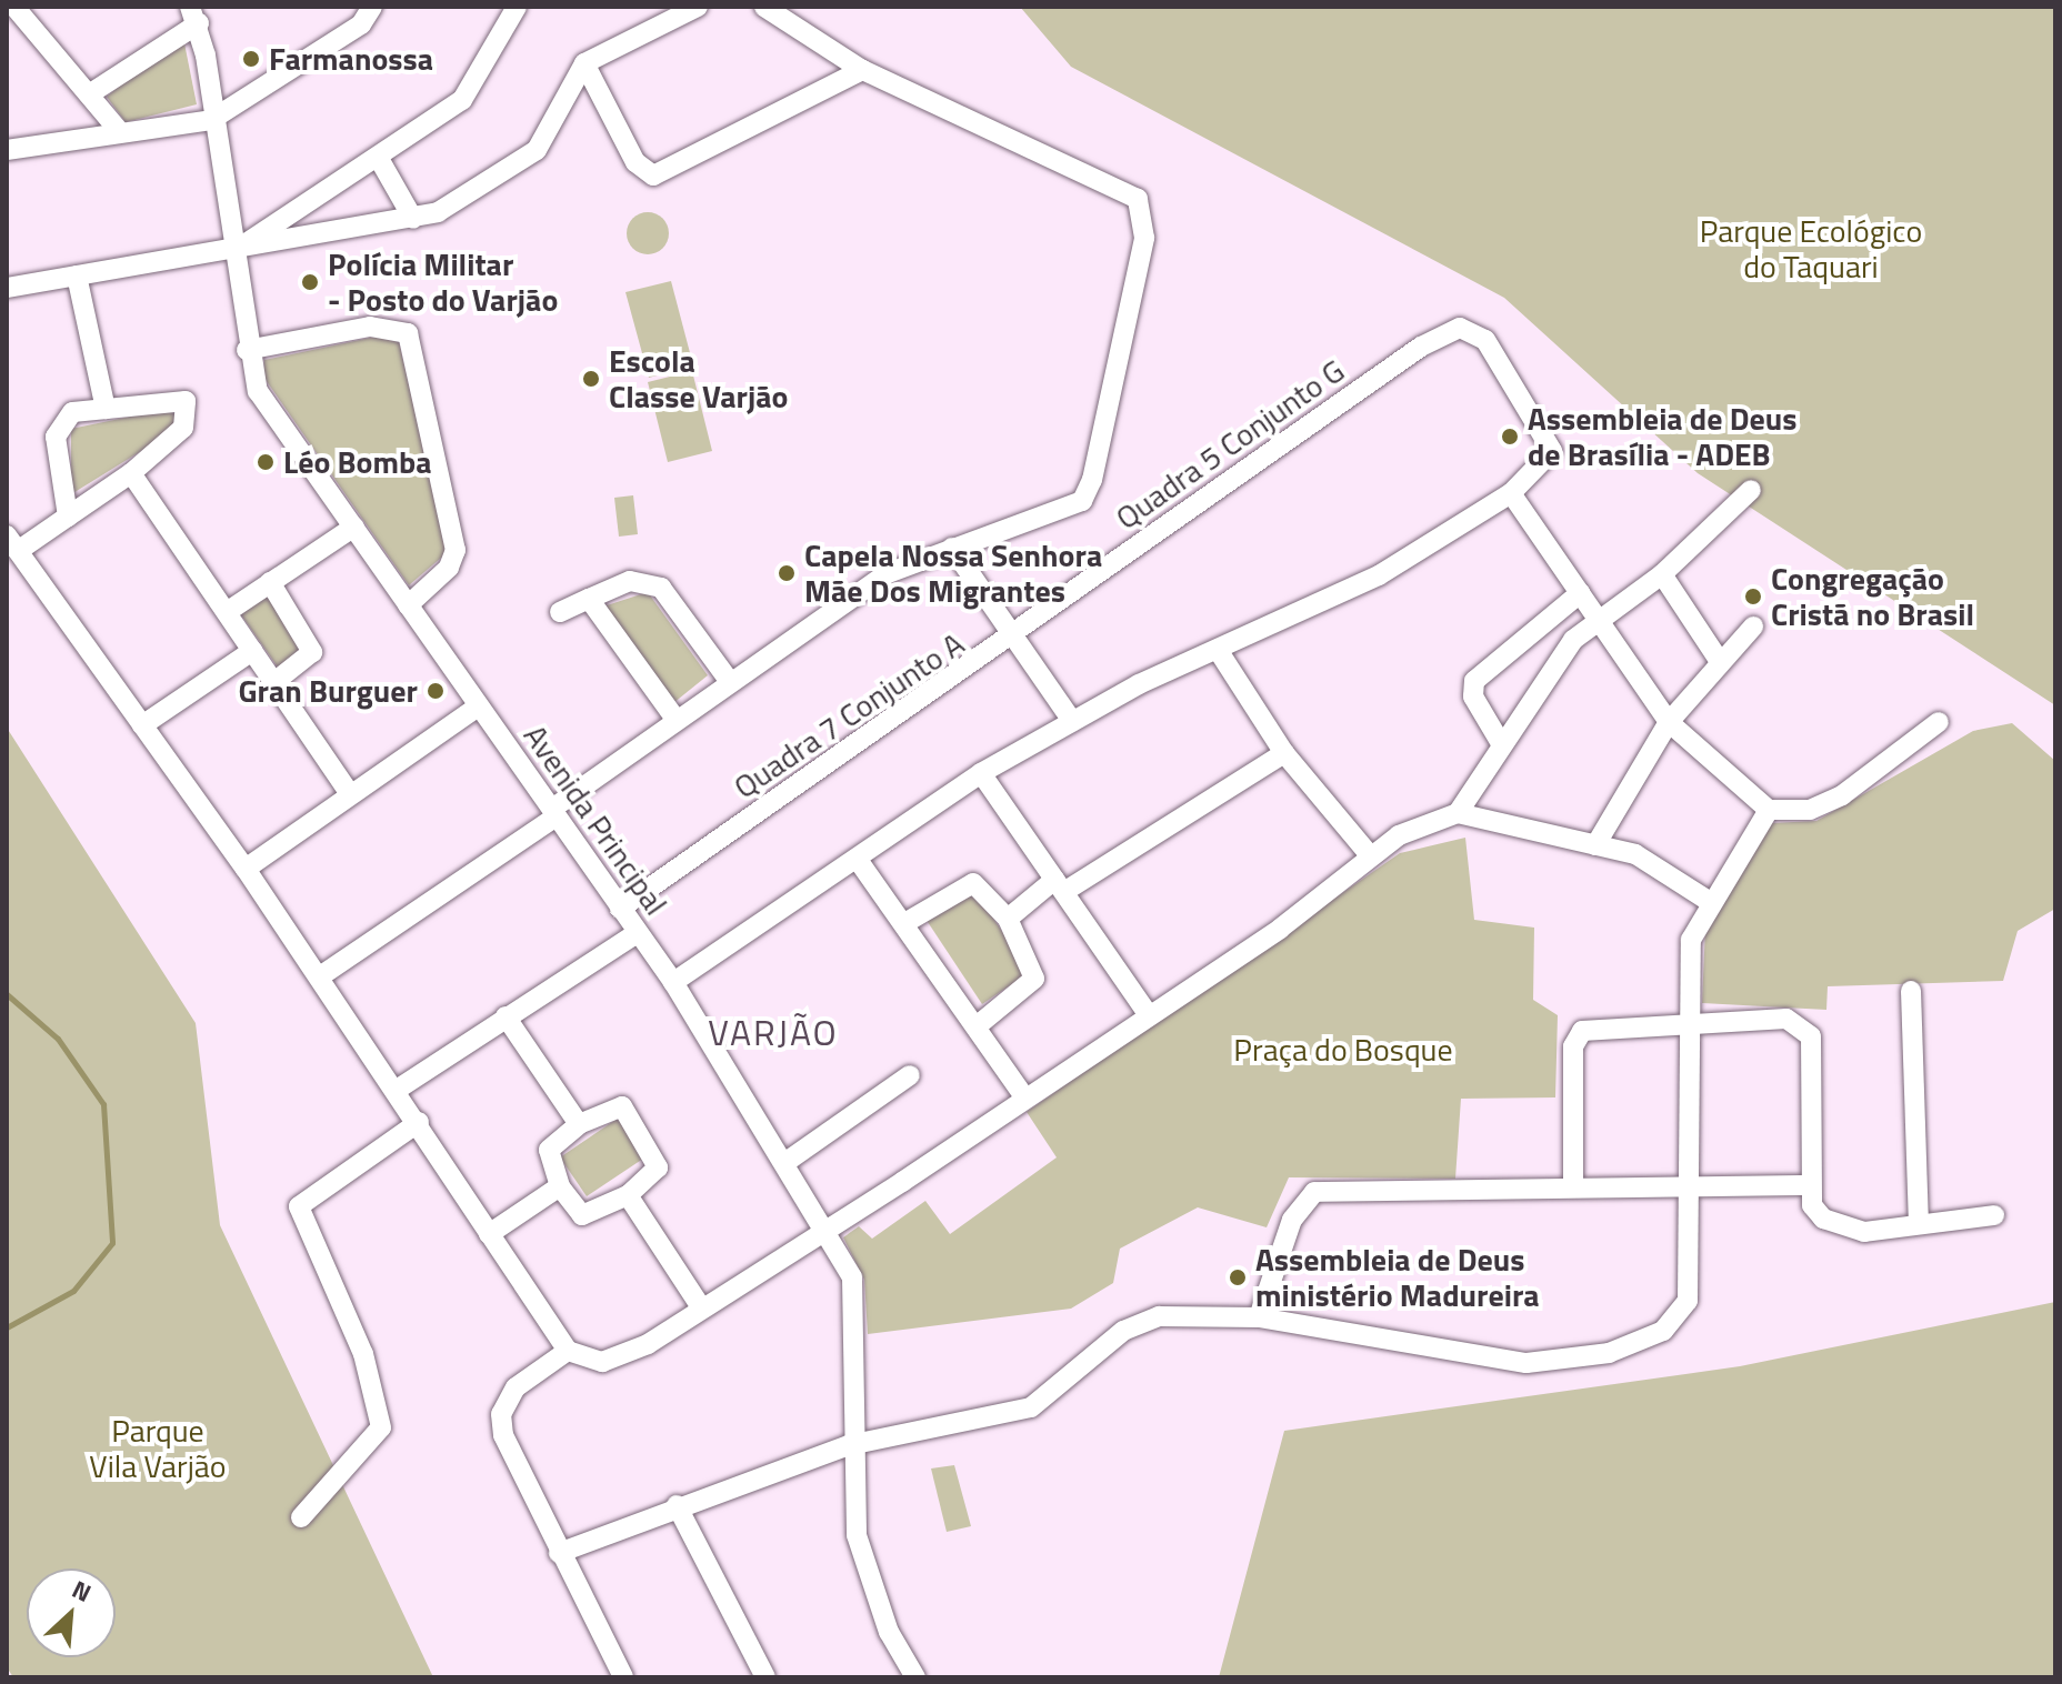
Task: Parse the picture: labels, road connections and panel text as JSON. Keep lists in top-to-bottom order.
{
  "streets": {
    "street": ["Quadra 5 Conjunto G", "Quadra 7 Conjunto A", "Avenida Principal"]
  },
  "crossings": [
    ["Quadra 5 Conjunto G", "Quadra 7 Conjunto A"],
    ["Quadra 7 Conjunto A", "Avenida Principal"]
  ],
  "districts": ["VARJÃO"],
  "parks": ["Parque Ecológico do Taquari", "Praça do Bosque", "Parque Vila Varjão"],
  "places": [
    "Farmanossa",
    "Polícia Militar - Posto do Varjão",
    "Escola Classe Varjão",
    "Assembleia de Deus de Brasília - ADEB",
    "Léo Bomba",
    "Capela Nossa Senhora Mãe Dos Migrantes",
    "Congregação Cristã no Brasil",
    "Gran Burguer",
    "Assembleia de Deus ministério Madureira"
  ],
  "north": "top right"
}
